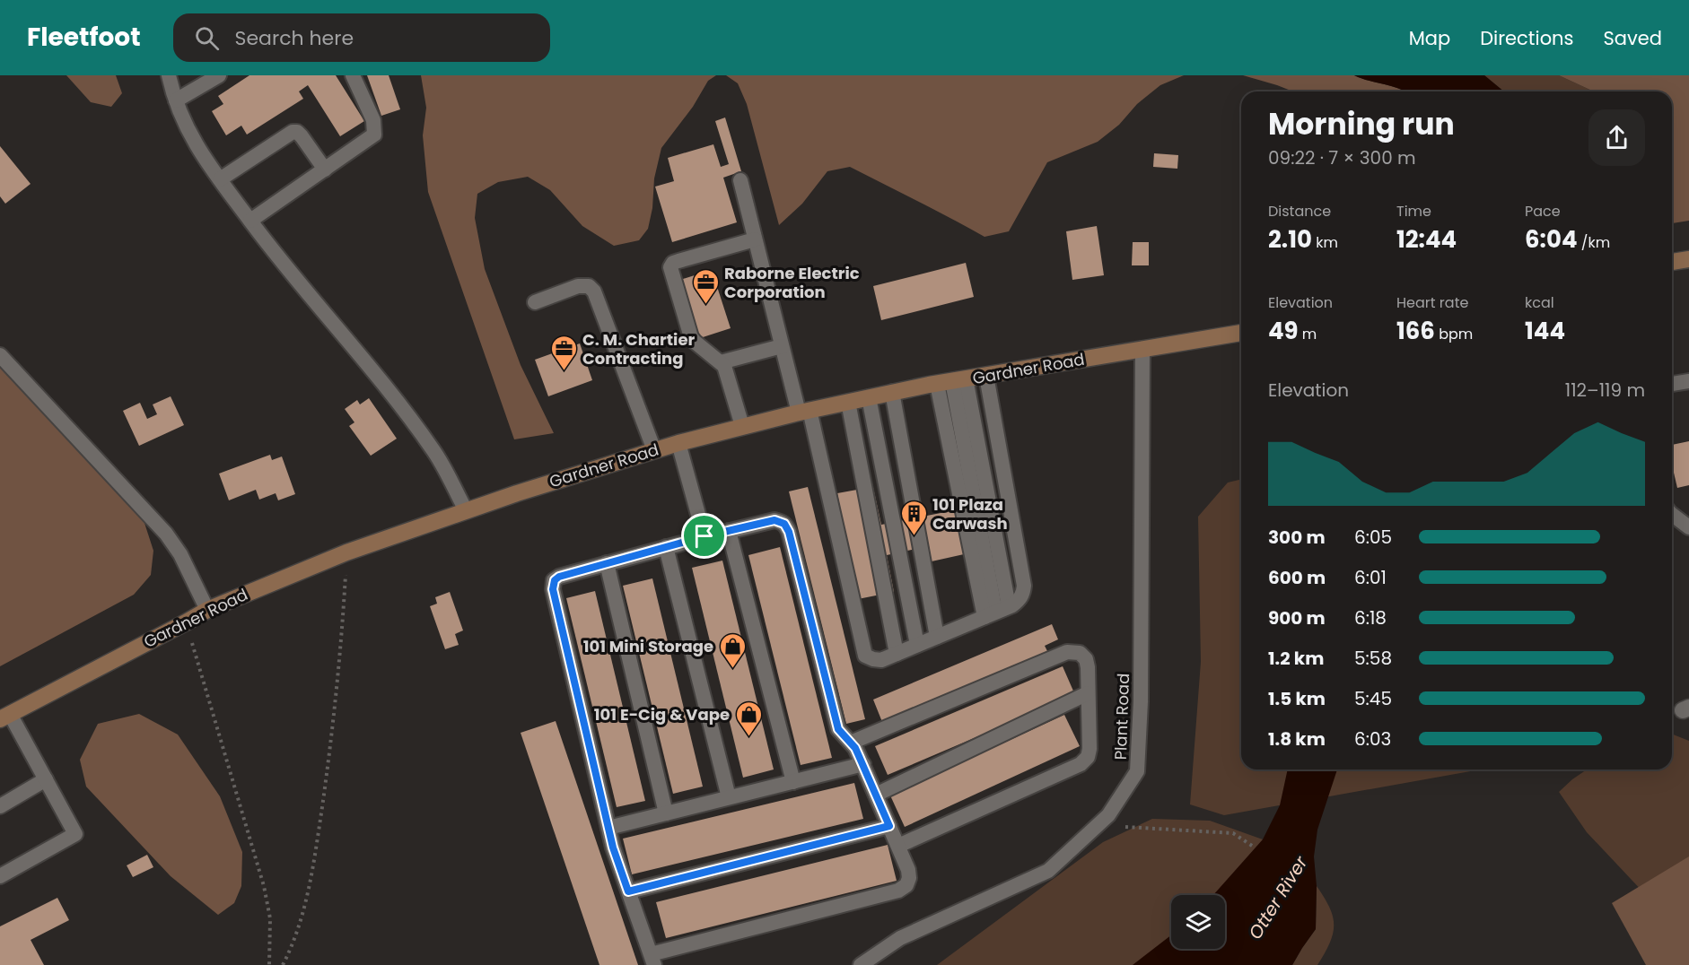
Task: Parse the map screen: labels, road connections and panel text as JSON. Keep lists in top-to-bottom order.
{
  "streets": {
    "main road": ["Gardner Road"],
    "lane": ["Plant Road"]
  },
  "crossings": [
    ["Gardner Road", "Plant Road"]
  ],
  "water": ["Otter River"],
  "places": {
    "office": ["Raborne Electric Corporation", "C. M. Chartier Contracting"],
    "building": ["101 Plaza Carwash"],
    "shop": ["101 Mini Storage", "101 E-Cig & Vape"]
  },
  "page": {
    "header": "Fleetfoot",
    "search": "Search here",
    "nav": ["Map", "Directions", "Saved"],
    "heading": ["Morning run", "09:22 · 7 × 300 m"],
    "stats": [
      ["Distance", "2.10 km"],
      ["Time", "12:44"],
      ["Pace", "6:04 /km"],
      ["Elevation", "49 m"],
      ["Heart rate", "166 bpm"],
      ["kcal", "144"]
    ],
    "chart": ["Elevation", "112–119 m"],
    "list": [
      {
        "name": "300 m",
        "note": "6:05"
      },
      {
        "name": "600 m",
        "note": "6:01"
      },
      {
        "name": "900 m",
        "note": "6:18"
      },
      {
        "name": "1.2 km",
        "note": "5:58"
      },
      {
        "name": "1.5 km",
        "note": "5:45"
      },
      {
        "name": "1.8 km",
        "note": "6:03"
      }
    ]
  }
}
